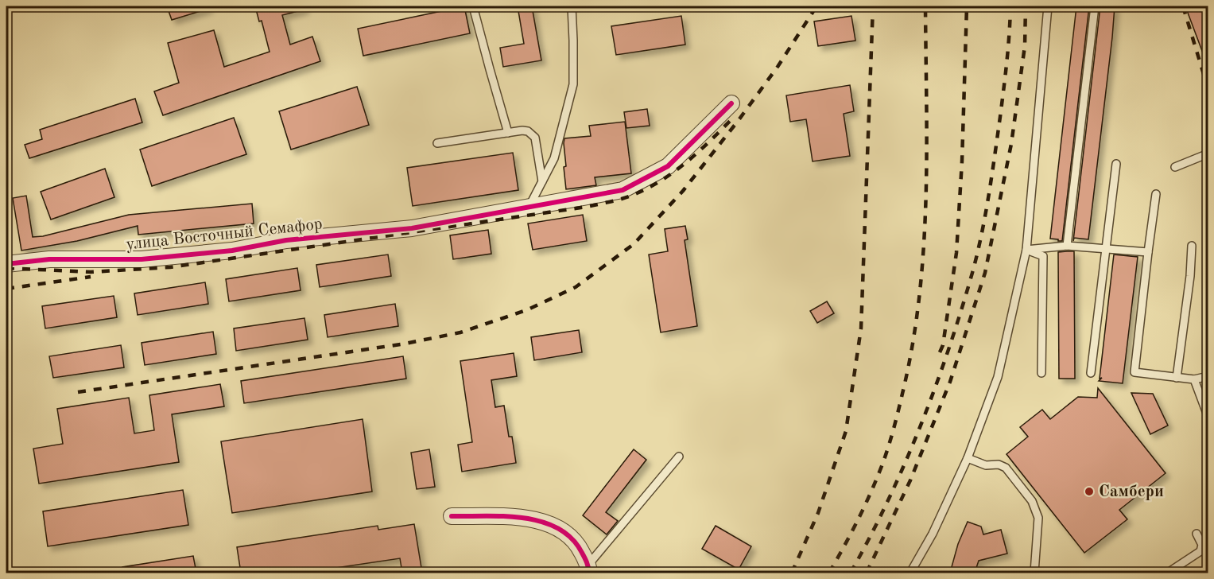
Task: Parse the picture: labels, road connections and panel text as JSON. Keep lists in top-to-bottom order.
{
  "streets": {
    "street": ["улица Восточный Семафор"]
  },
  "places": ["Самбери"]
}
